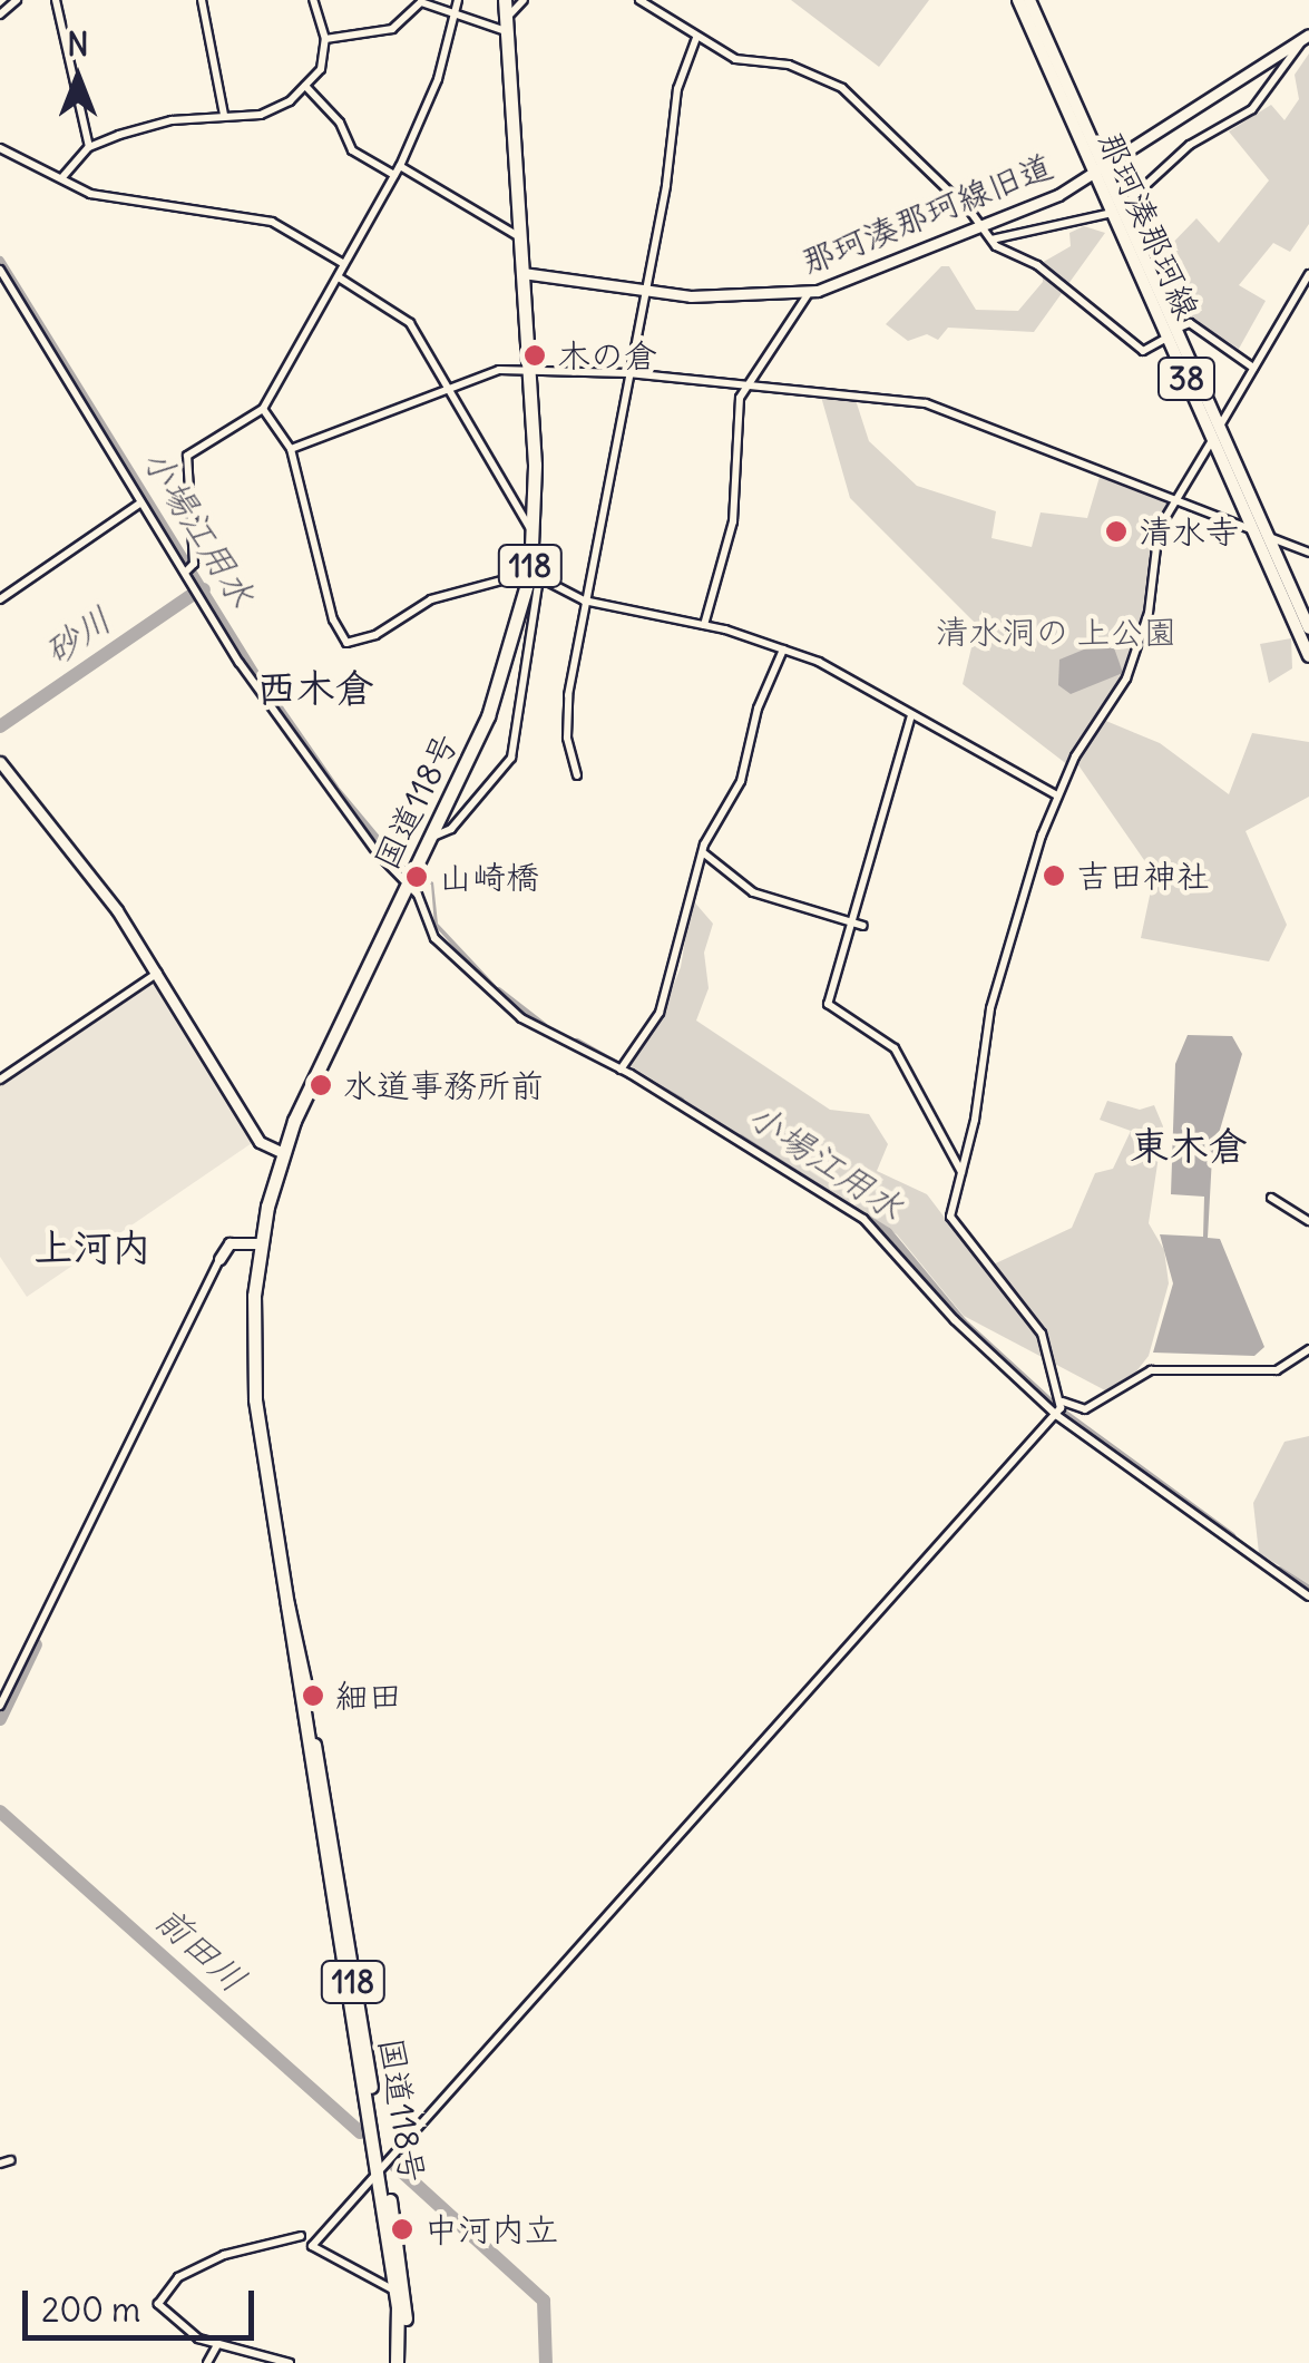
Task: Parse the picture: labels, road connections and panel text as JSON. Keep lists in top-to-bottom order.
{
  "streets": {
    "highway": ["118", "国道118号"],
    "main road": ["那珂湊那珂線", "38"],
    "street": ["那珂湊那珂線旧道"]
  },
  "crossings": [
    ["那珂湊那珂線旧道", "那珂湊那珂線"],
    ["那珂湊那珂線旧道", "国道118号"]
  ],
  "districts": ["西木倉", "東木倉", "上河内"],
  "water": ["小場江用水", "砂川", "前田川"],
  "parks": ["清水洞の 上公園"],
  "places": [
    "木の倉",
    "清水寺",
    "吉田神社",
    "山崎橋",
    "水道事務所前",
    "細田",
    "中河内立"
  ],
  "scale_bar": "200 m",
  "north": "top"
}
